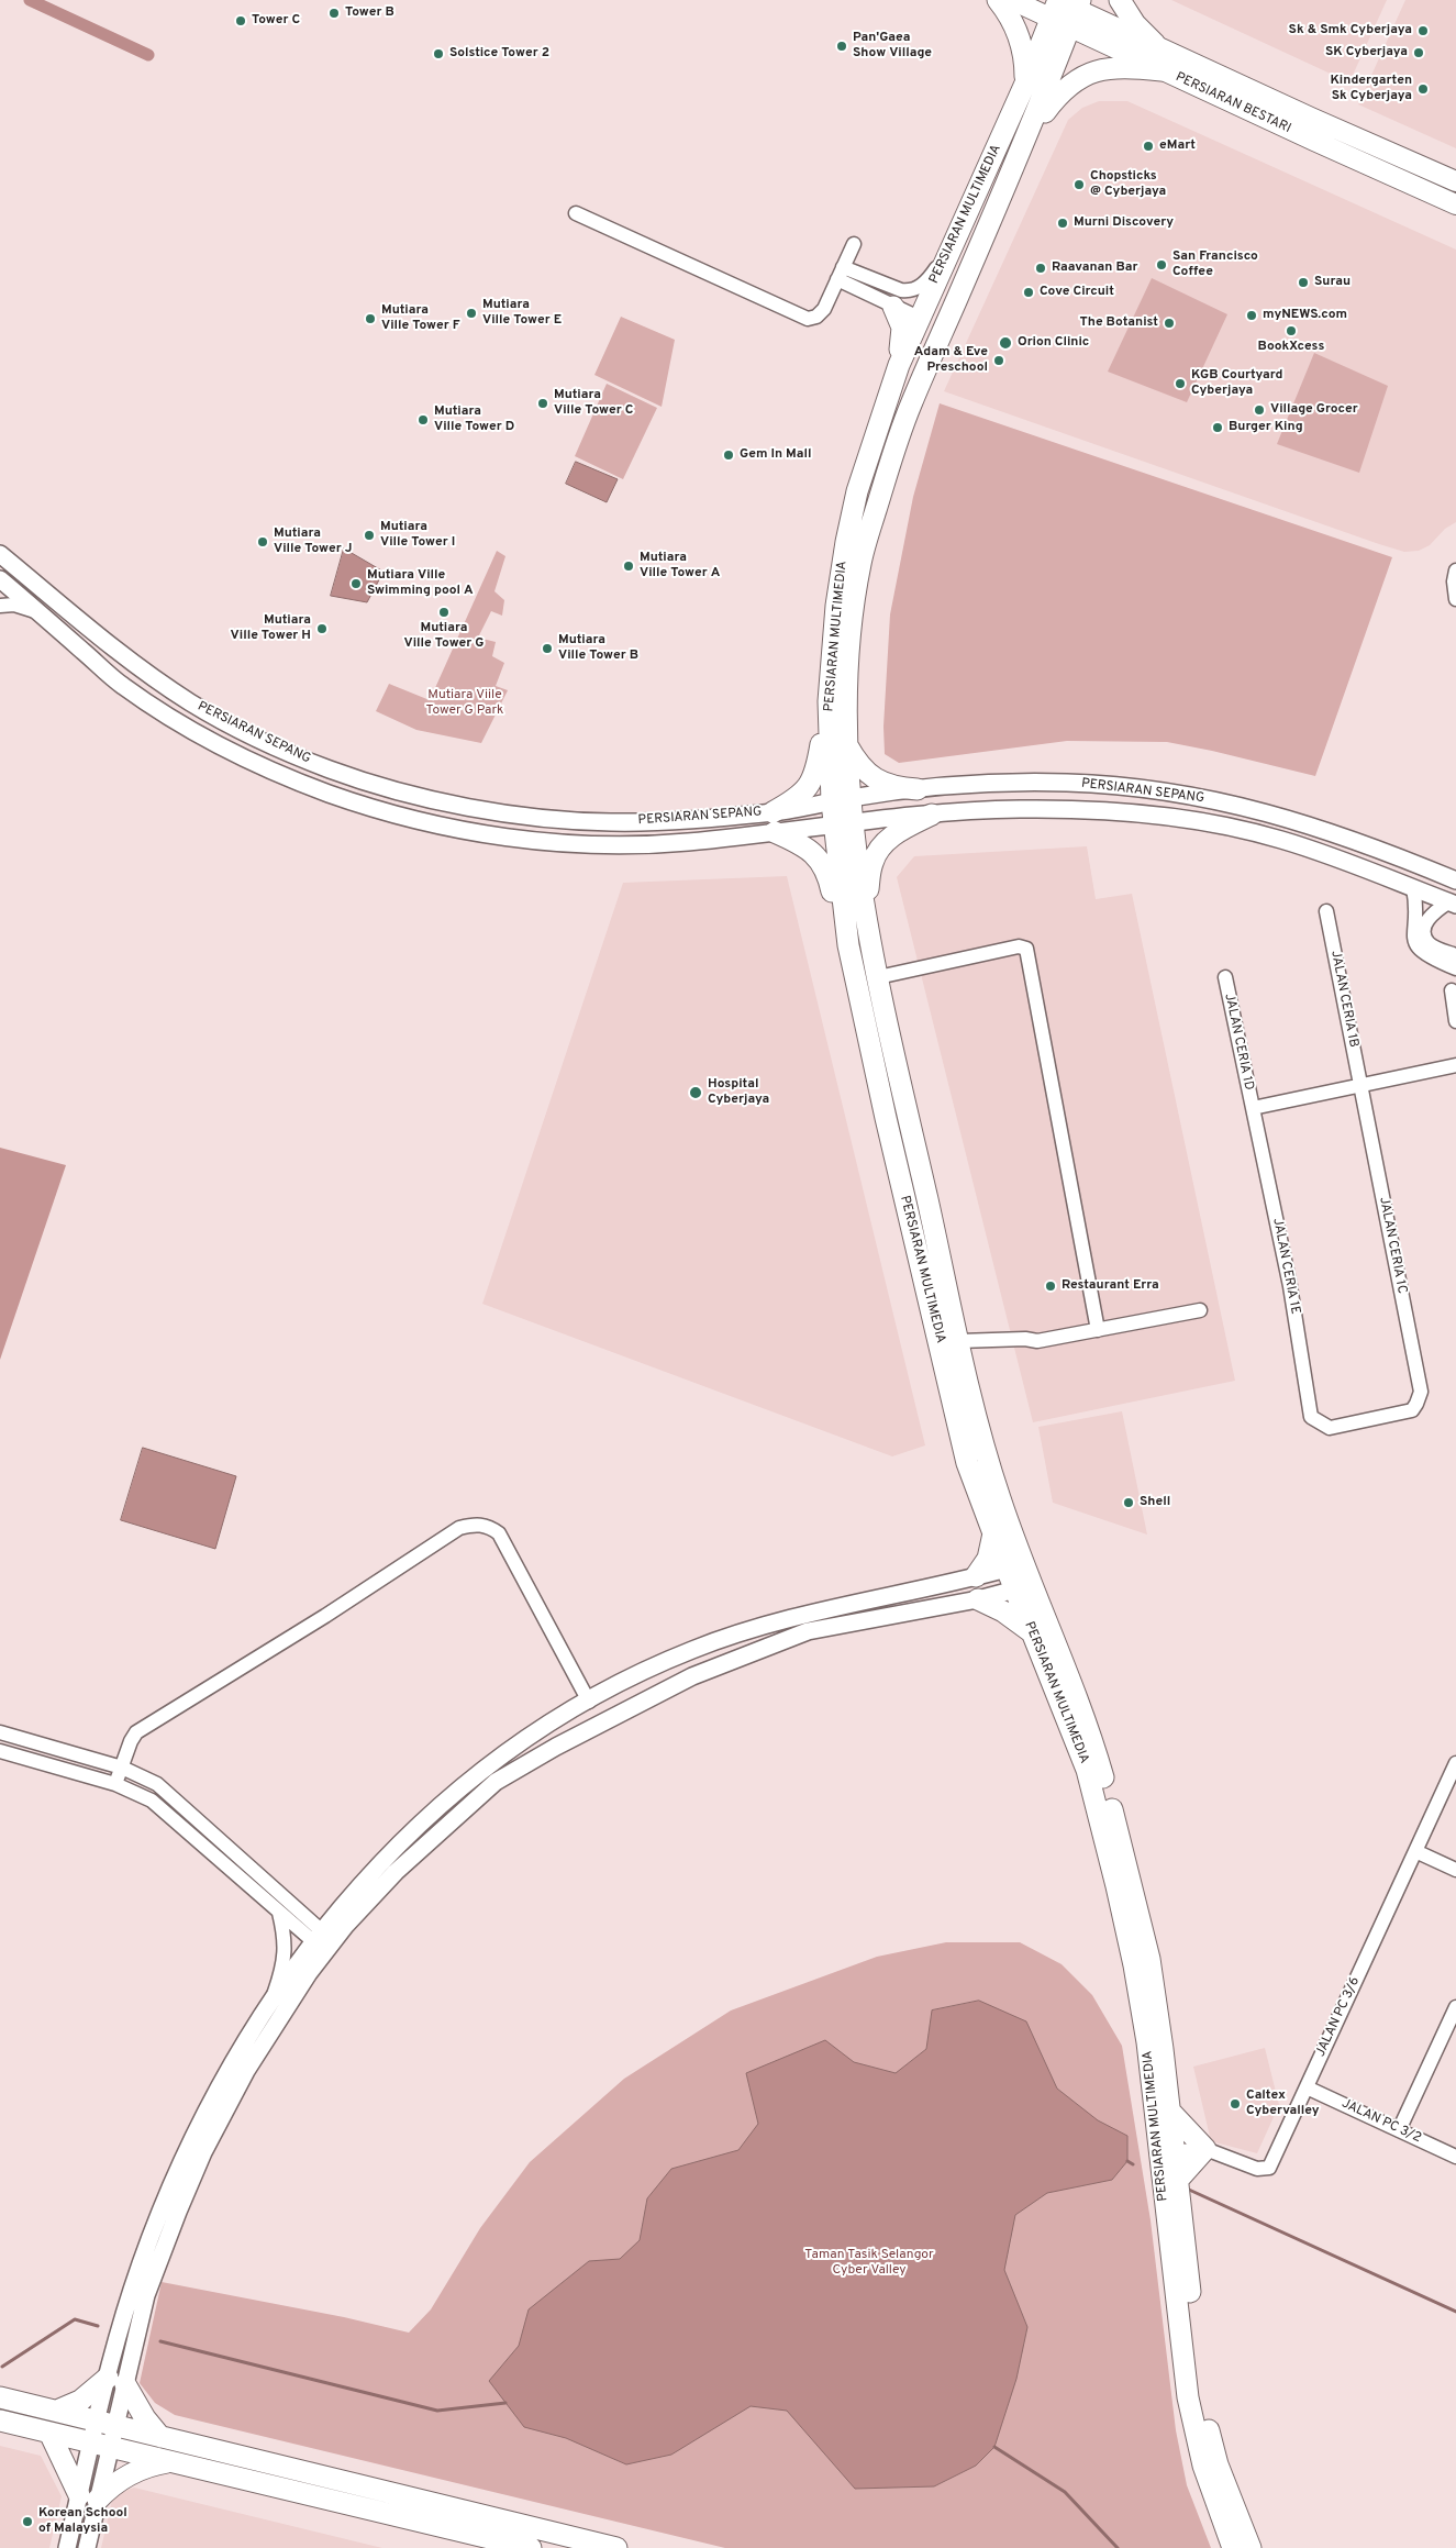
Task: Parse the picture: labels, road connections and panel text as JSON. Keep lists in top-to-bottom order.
{
  "streets": {
    "main road": ["PERSIARAN BESTARI", "PERSIARAN MULTIMEDIA"],
    "street": [
      "PERSIARAN SEPANG",
      "JALAN CERIA 1B",
      "JALAN CERIA 1D",
      "JALAN CERIA 1C",
      "JALAN CERIA 1E",
      "JALAN PC 3/6",
      "JALAN PC 3/2"
    ]
  },
  "crossings": [
    ["PERSIARAN BESTARI", "PERSIARAN MULTIMEDIA"],
    ["PERSIARAN MULTIMEDIA", "PERSIARAN SEPANG"],
    ["PERSIARAN MULTIMEDIA", "JALAN PC 3/6"],
    ["JALAN CERIA 1B", "JALAN CERIA 1C"],
    ["JALAN CERIA 1D", "JALAN CERIA 1E"],
    ["JALAN CERIA 1C", "JALAN CERIA 1E"],
    ["JALAN PC 3/6", "JALAN PC 3/2"]
  ],
  "parks": ["Mutiara Viile Tower G Park", "Taman Tasik Selangor Cyber Valley"],
  "places": [
    "Tower B",
    "Tower C",
    "Sk & Smk Cyberjaya",
    "Pan'Gaea Show Village",
    "SK Cyberjaya",
    "Solstice Tower 2",
    "Kindergarten Sk Cyberjaya",
    "eMart",
    "Chopsticks @ Cyberjaya",
    "Murni Discovery",
    "San Francisco Coffee",
    "Raavanan Bar",
    "Surau",
    "Cove Circuit",
    "Mutiara Ville Tower E",
    "myNEWS.com",
    "Mutiara Ville Tower F",
    "The Botanist",
    "BookXcess",
    "Orion Clinic",
    "Adam & Eve Preschool",
    "KGB Courtyard Cyberjaya",
    "Mutiara Ville Tower C",
    "Village Grocer",
    "Mutiara Ville Tower D",
    "Burger King",
    "Gem In Mall",
    "Mutiara Ville Tower I",
    "Mutiara Ville Tower J",
    "Mutiara Ville Tower A",
    "Mutiara Ville Swimming pool A",
    "Mutiara Ville Tower G",
    "Mutiara Ville Tower H",
    "Mutiara Ville Tower B",
    "Hospital Cyberjaya",
    "Restaurant Erra",
    "Shell",
    "Caltex Cybervalley",
    "Korean School of Malaysia"
  ]
}
